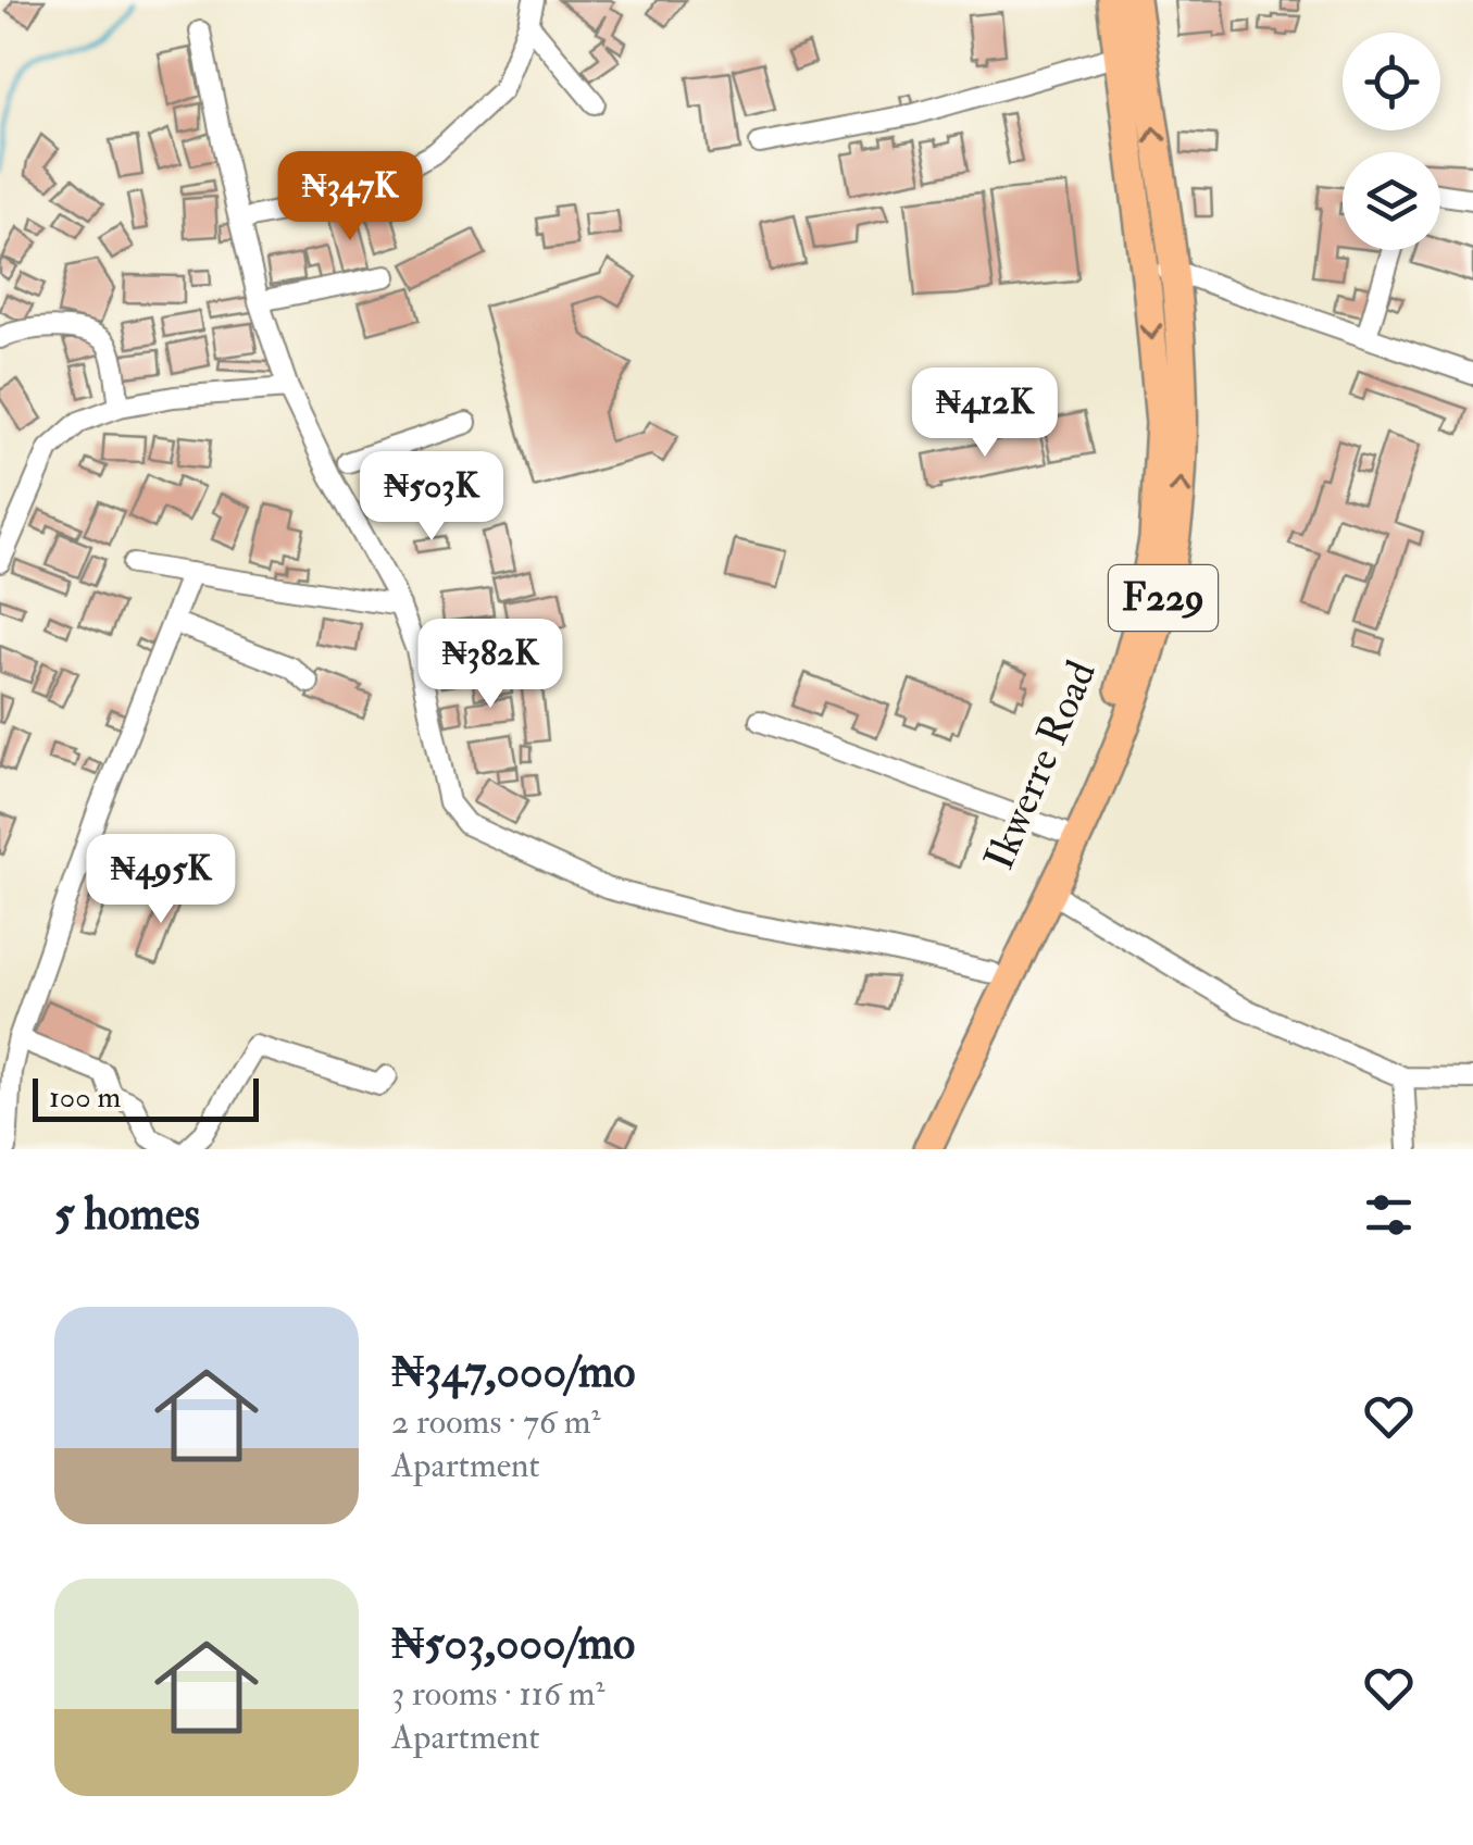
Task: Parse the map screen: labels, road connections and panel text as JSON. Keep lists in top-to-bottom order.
{
  "streets": {
    "main road": ["F229", "Ikwerre Road"]
  },
  "scale_bar": "100 m",
  "page": {
    "price": [
      "₦347K",
      "₦412K",
      "₦503K",
      "₦382K",
      "₦495K"
    ],
    "scale": "100 m",
    "heading": "5 homes",
    "list": [
      {
        "name": "₦347,000/mo",
        "note": "2 rooms · 76 m² · Apartment"
      },
      {
        "name": "₦503,000/mo",
        "note": "3 rooms · 116 m² · Apartment"
      }
    ]
  }
}
